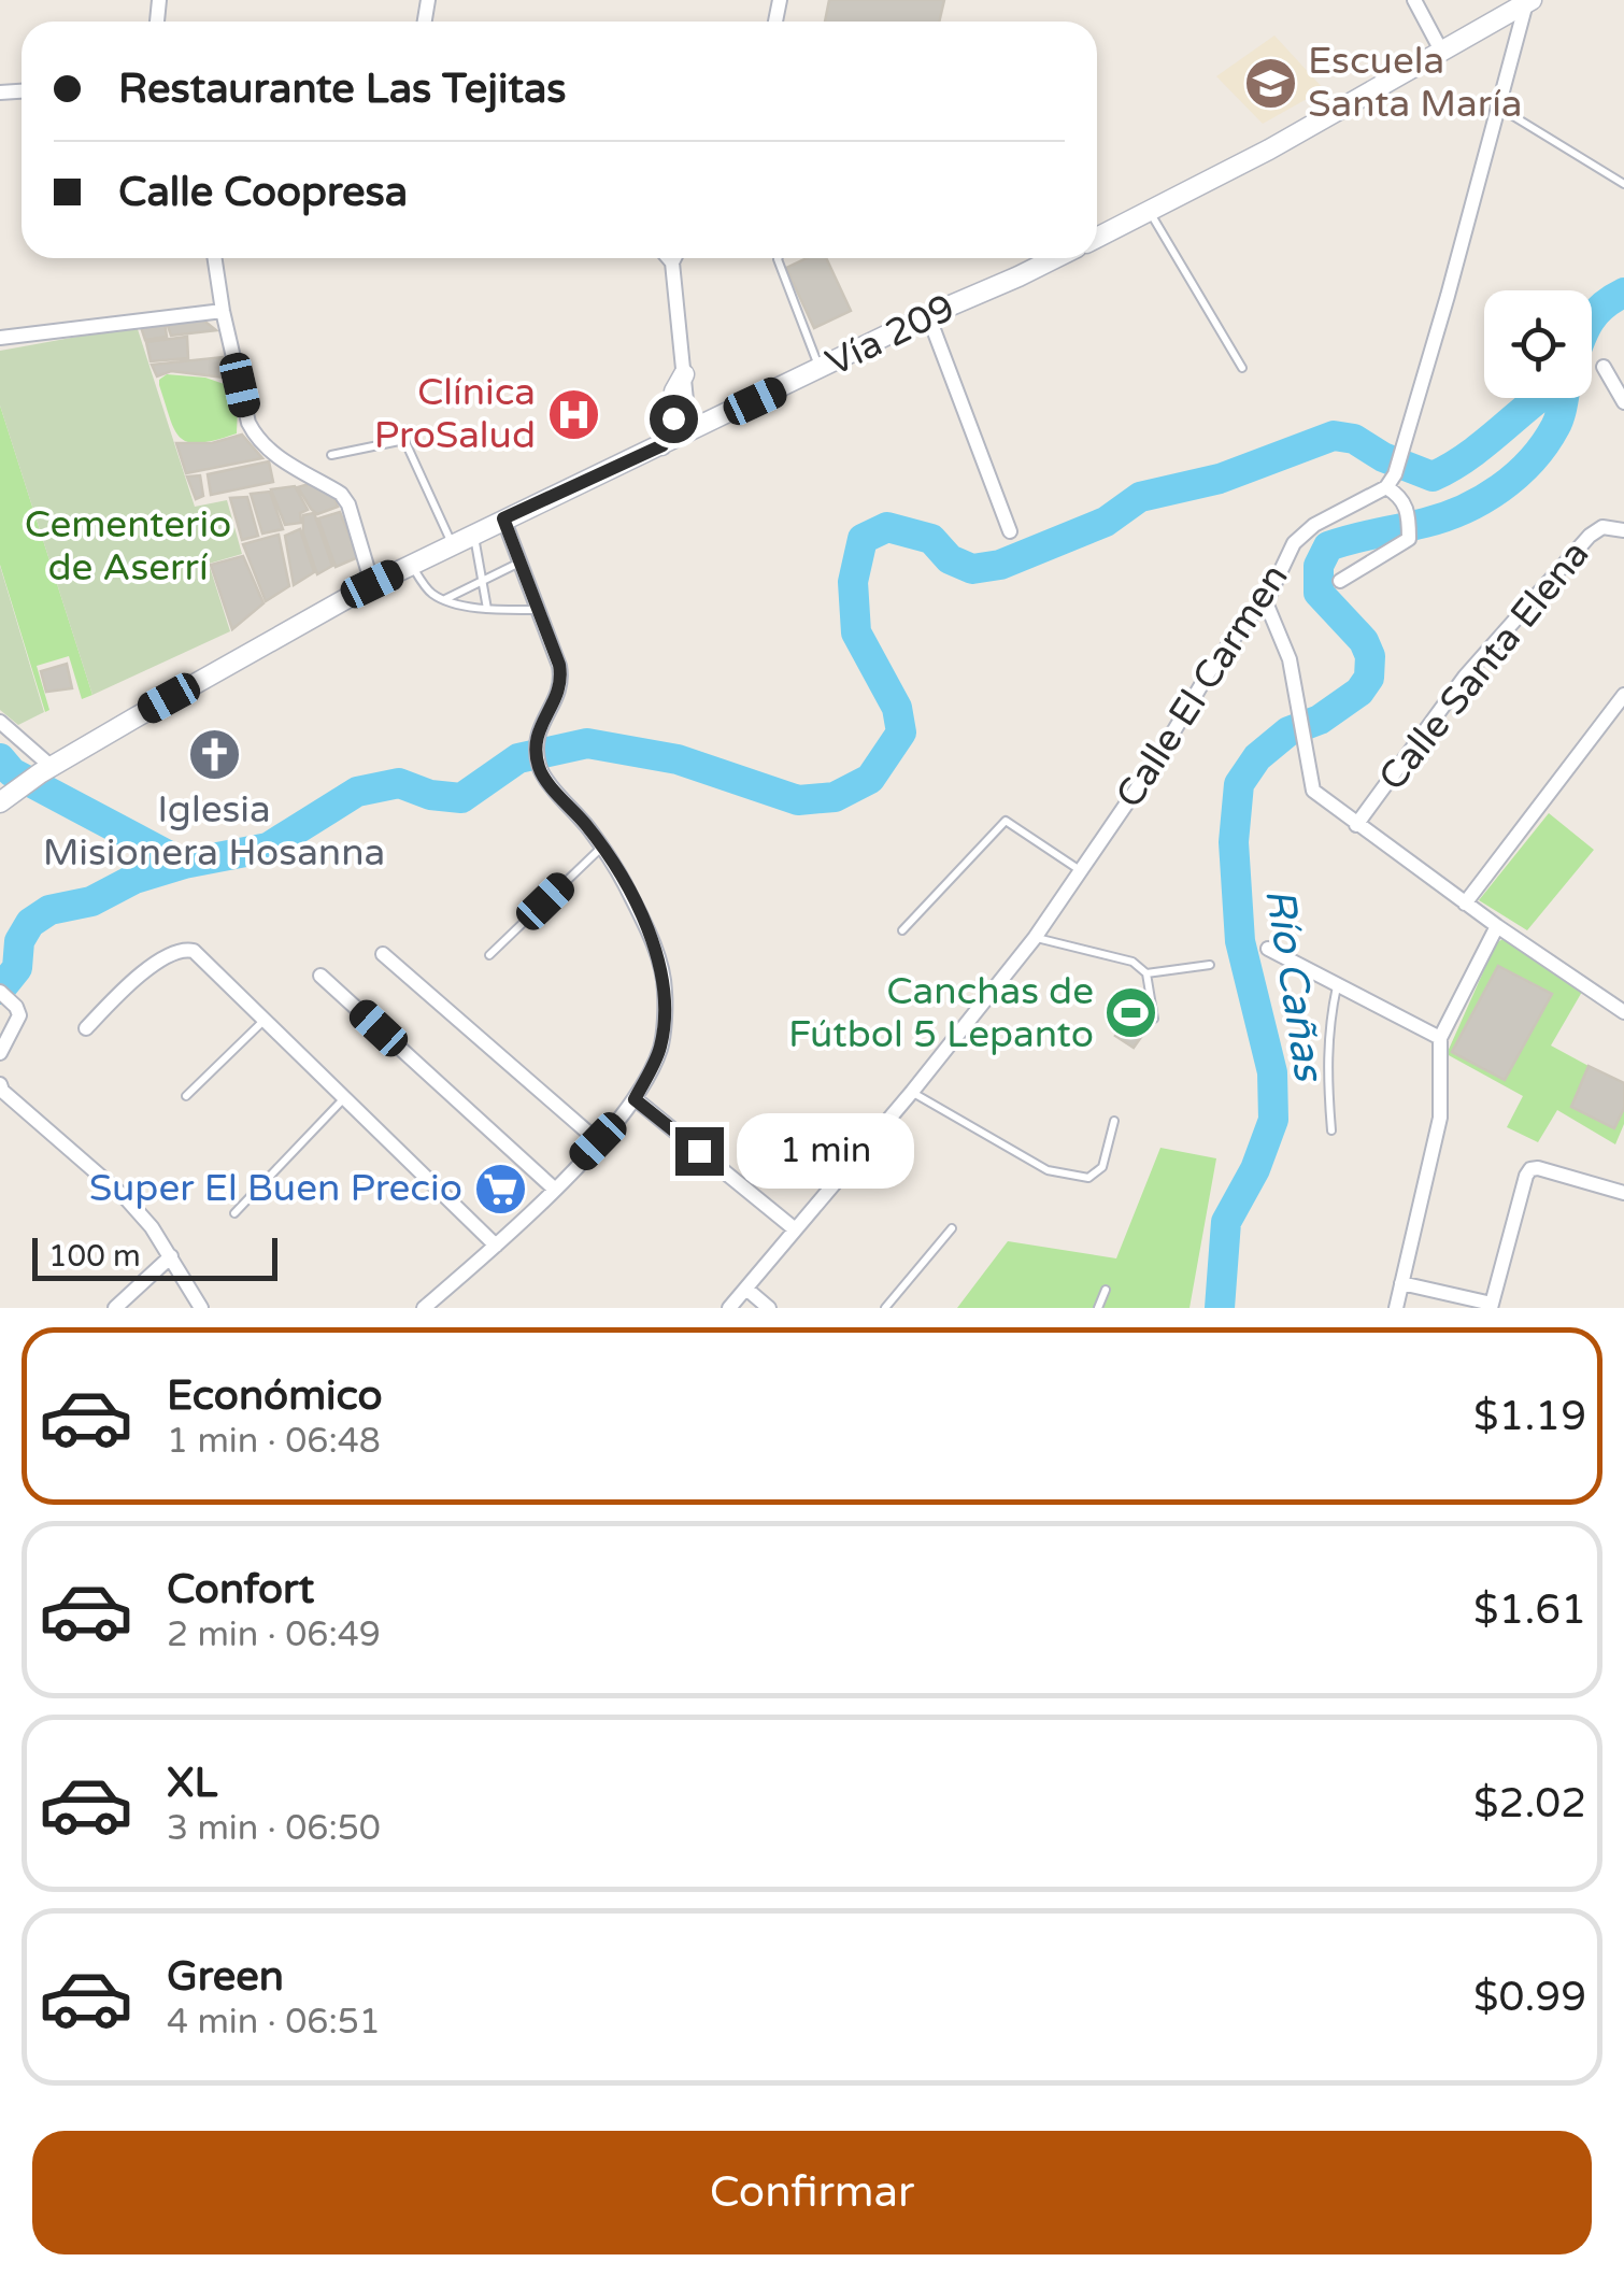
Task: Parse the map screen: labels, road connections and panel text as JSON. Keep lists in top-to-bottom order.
{
  "streets": {
    "main road": ["Vía 209"],
    "street": ["Calle Santa Elena", "Calle El Carmen"]
  },
  "water": ["Río Cañas"],
  "parks": ["Cementerio de Aserrí"],
  "places": {
    "school or university": ["Escuela Santa María"],
    "hospital": ["Clínica ProSalud"],
    "church": ["Iglesia Misionera Hosanna"],
    "sports": ["Canchas de Fútbol 5 Lepanto"],
    "supermarket": ["Super El Buen Precio"]
  },
  "scale_bar": "100 m",
  "page": {
    "banner": ["Restaurante Las Tejitas", "Calle Coopresa"],
    "bubble": "1 min",
    "scale": "100 m",
    "list": [
      {
        "name": "Económico",
        "note": "1 min · 06:48",
        "value": "$1.19"
      },
      {
        "name": "Confort",
        "note": "2 min · 06:49",
        "value": "$1.61"
      },
      {
        "name": "XL",
        "note": "3 min · 06:50",
        "value": "$2.02"
      },
      {
        "name": "Green",
        "note": "4 min · 06:51",
        "value": "$0.99"
      }
    ],
    "buttons": "Confirmar"
  }
}
